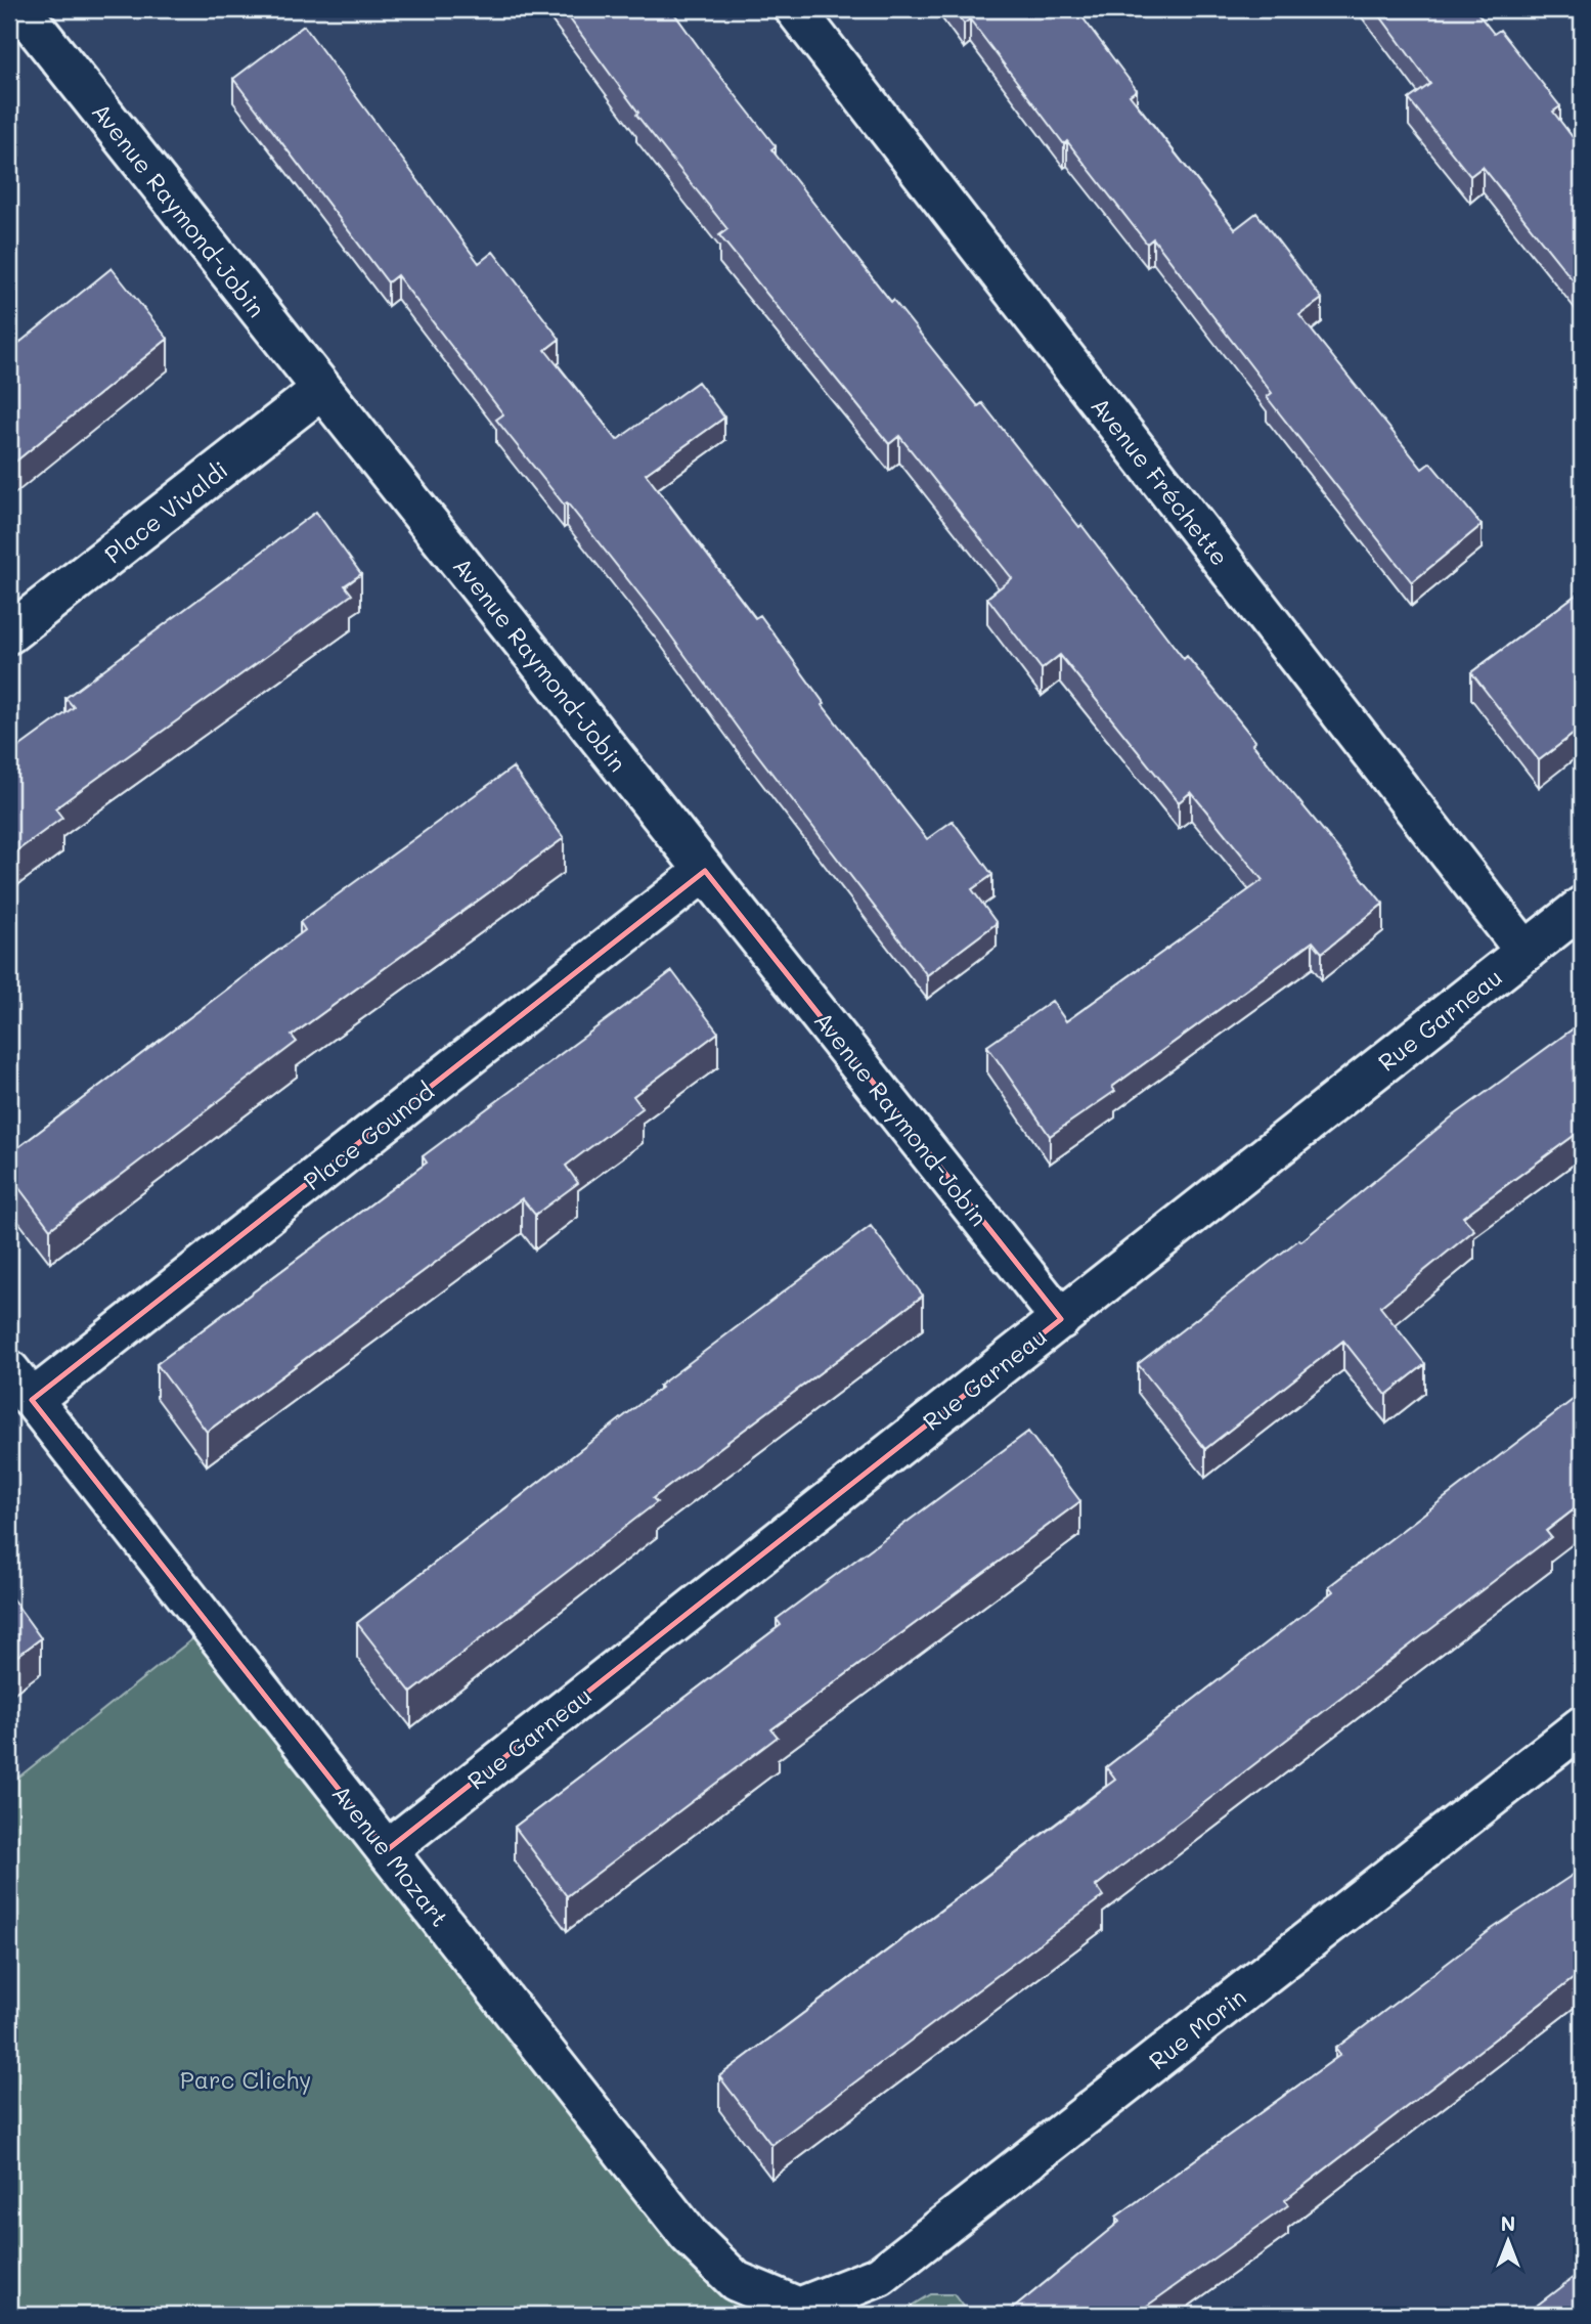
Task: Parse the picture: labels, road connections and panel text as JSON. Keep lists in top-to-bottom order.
{
  "streets": {
    "street": [
      "Avenue Raymond-Jobin",
      "Avenue Fréchette",
      "Place Vivaldi",
      "Rue Garneau",
      "Place Gounod",
      "Avenue Mozart",
      "Rue Morin"
    ]
  },
  "crossings": [
    ["Avenue Raymond-Jobin", "Place Vivaldi"],
    ["Avenue Raymond-Jobin", "Rue Garneau"],
    ["Avenue Raymond-Jobin", "Place Gounod"],
    ["Avenue Fréchette", "Rue Garneau"],
    ["Rue Garneau", "Avenue Mozart"],
    ["Place Gounod", "Avenue Mozart"],
    ["Avenue Mozart", "Rue Morin"]
  ],
  "parks": ["Parc Clichy"],
  "north": "top"
}
